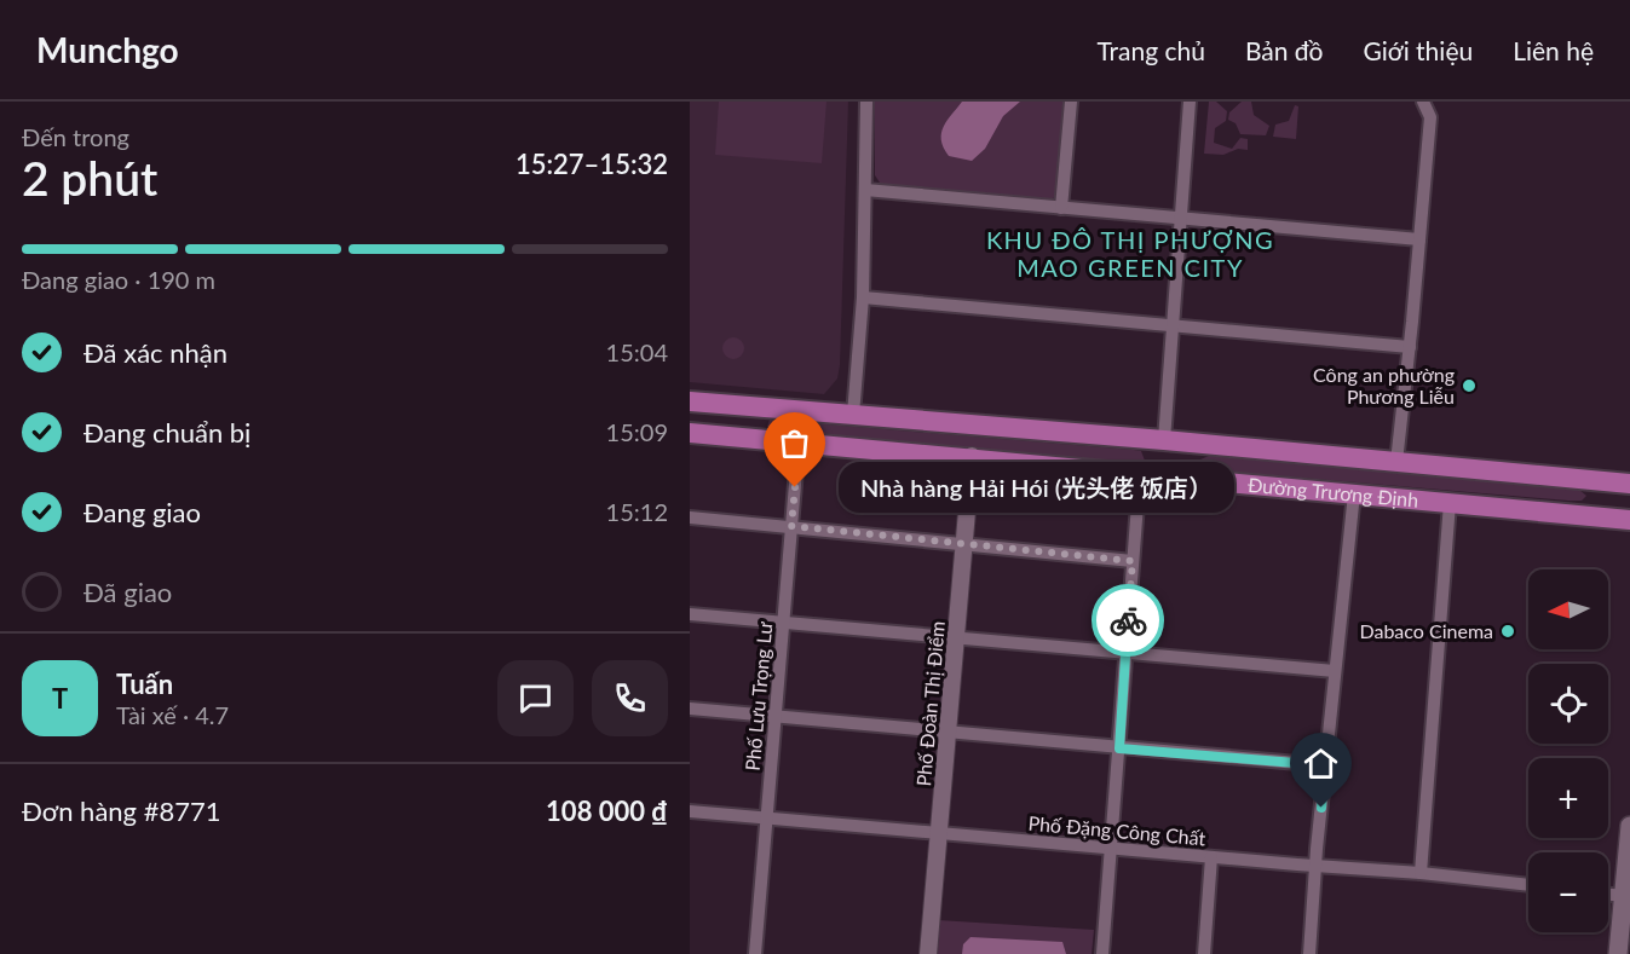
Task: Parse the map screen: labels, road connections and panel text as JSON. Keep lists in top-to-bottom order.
{
  "streets": {
    "main road": ["Đường Trương Định"],
    "street": ["Phố Lưu Trọng Lư", "Phố Đoàn Thị Điểm", "Phố Đặng Công Chất"]
  },
  "crossings": [
    ["Đường Trương Định", "Phố Lưu Trọng Lư"],
    ["Đường Trương Định", "Phố Đoàn Thị Điểm"],
    ["Phố Lưu Trọng Lư", "Phố Đặng Công Chất"],
    ["Phố Đoàn Thị Điểm", "Phố Đặng Công Chất"]
  ],
  "districts": ["KHU ĐÔ THỊ PHƯỢNG MAO GREEN CITY"],
  "places": ["Công an phường Phương Liễu", "Nhà hàng Hải Hói (光头佬 饭店）", "Dabaco Cinema"],
  "north": "left",
  "page": {
    "header": "Munchgo",
    "nav": [
      "Trang chủ",
      "Bản đồ",
      "Giới thiệu",
      "Liên hệ"
    ],
    "heading": ["2 phút", "Đến trong", "15:27–15:32"],
    "panel": [
      "Tuấn",
      "Tài xế · 4.7",
      "Đơn hàng #8771",
      "108 000 ₫"
    ],
    "bar": "Đang giao · 190 m",
    "list": [
      ["Đã xác nhận", "15:04"],
      ["Đang chuẩn bị", "15:09"],
      ["Đang giao", "15:12"],
      "Đã giao"
    ],
    "bubble": "Nhà hàng Hải Hói (光头佬 饭店）",
    "map_buttons": ["+", "−"],
    "round": "T"
  }
}
